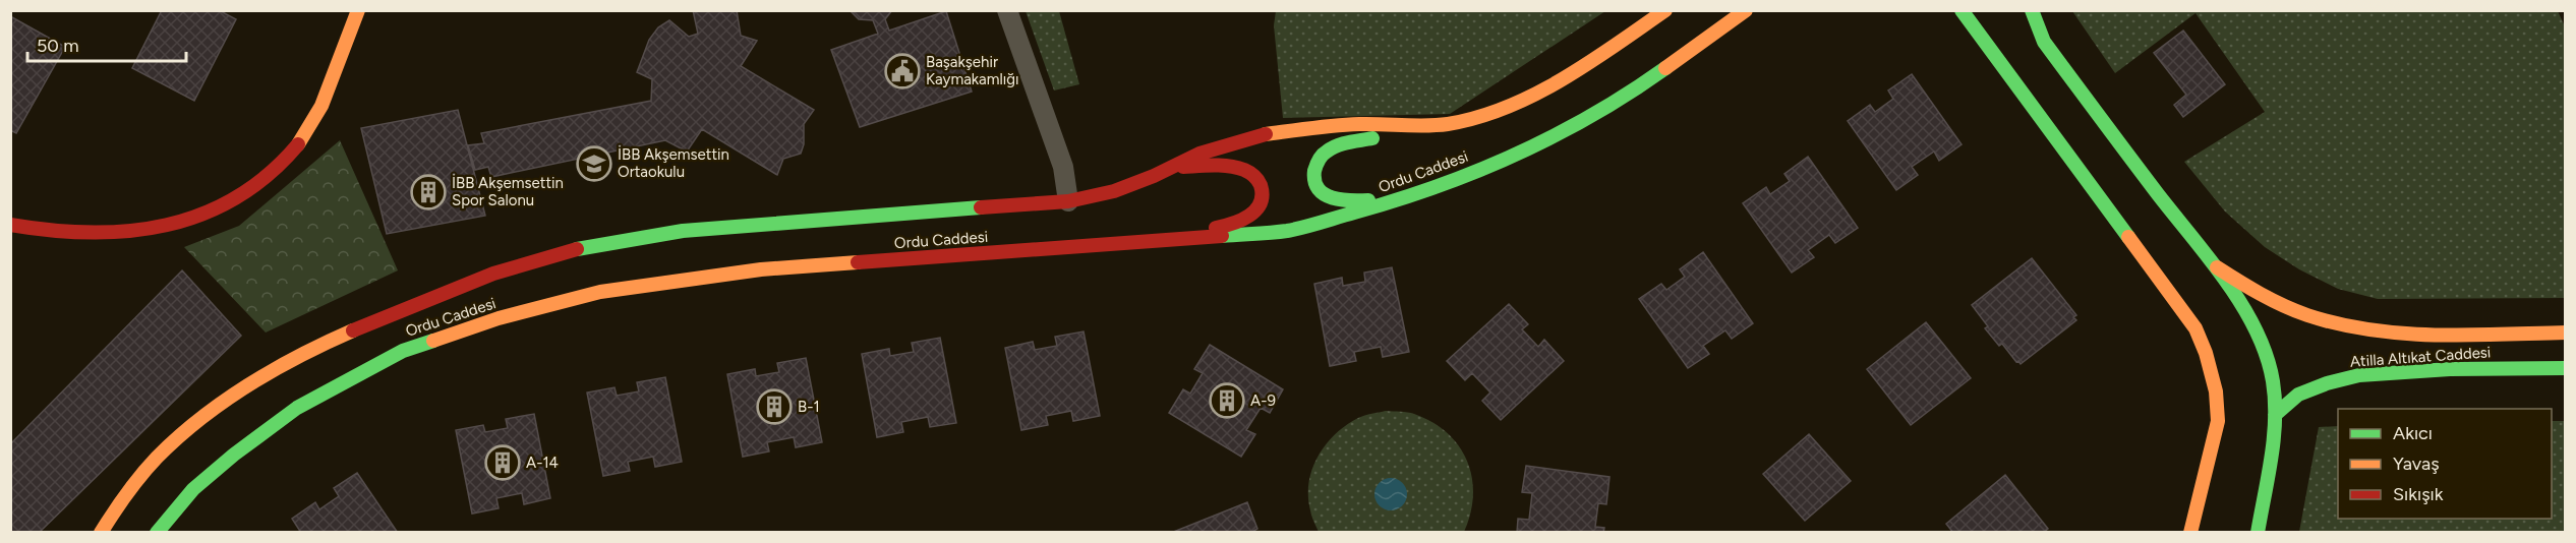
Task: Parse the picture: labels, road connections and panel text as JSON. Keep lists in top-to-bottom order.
{
  "streets": {
    "main road": ["Ordu Caddesi", "Atilla Altıkat Caddesi"]
  },
  "places": {
    "public building": ["Başakşehir Kaymakamlığı"],
    "school or university": ["İBB Akşemsettin Ortaokulu"],
    "building": [
      "İBB Akşemsettin Spor Salonu",
      "A-9",
      "B-1",
      "A-14"
    ]
  },
  "legend": ["Akıcı", "Yavaş", "Sıkışık"],
  "scale_bar": "50 m"
}
